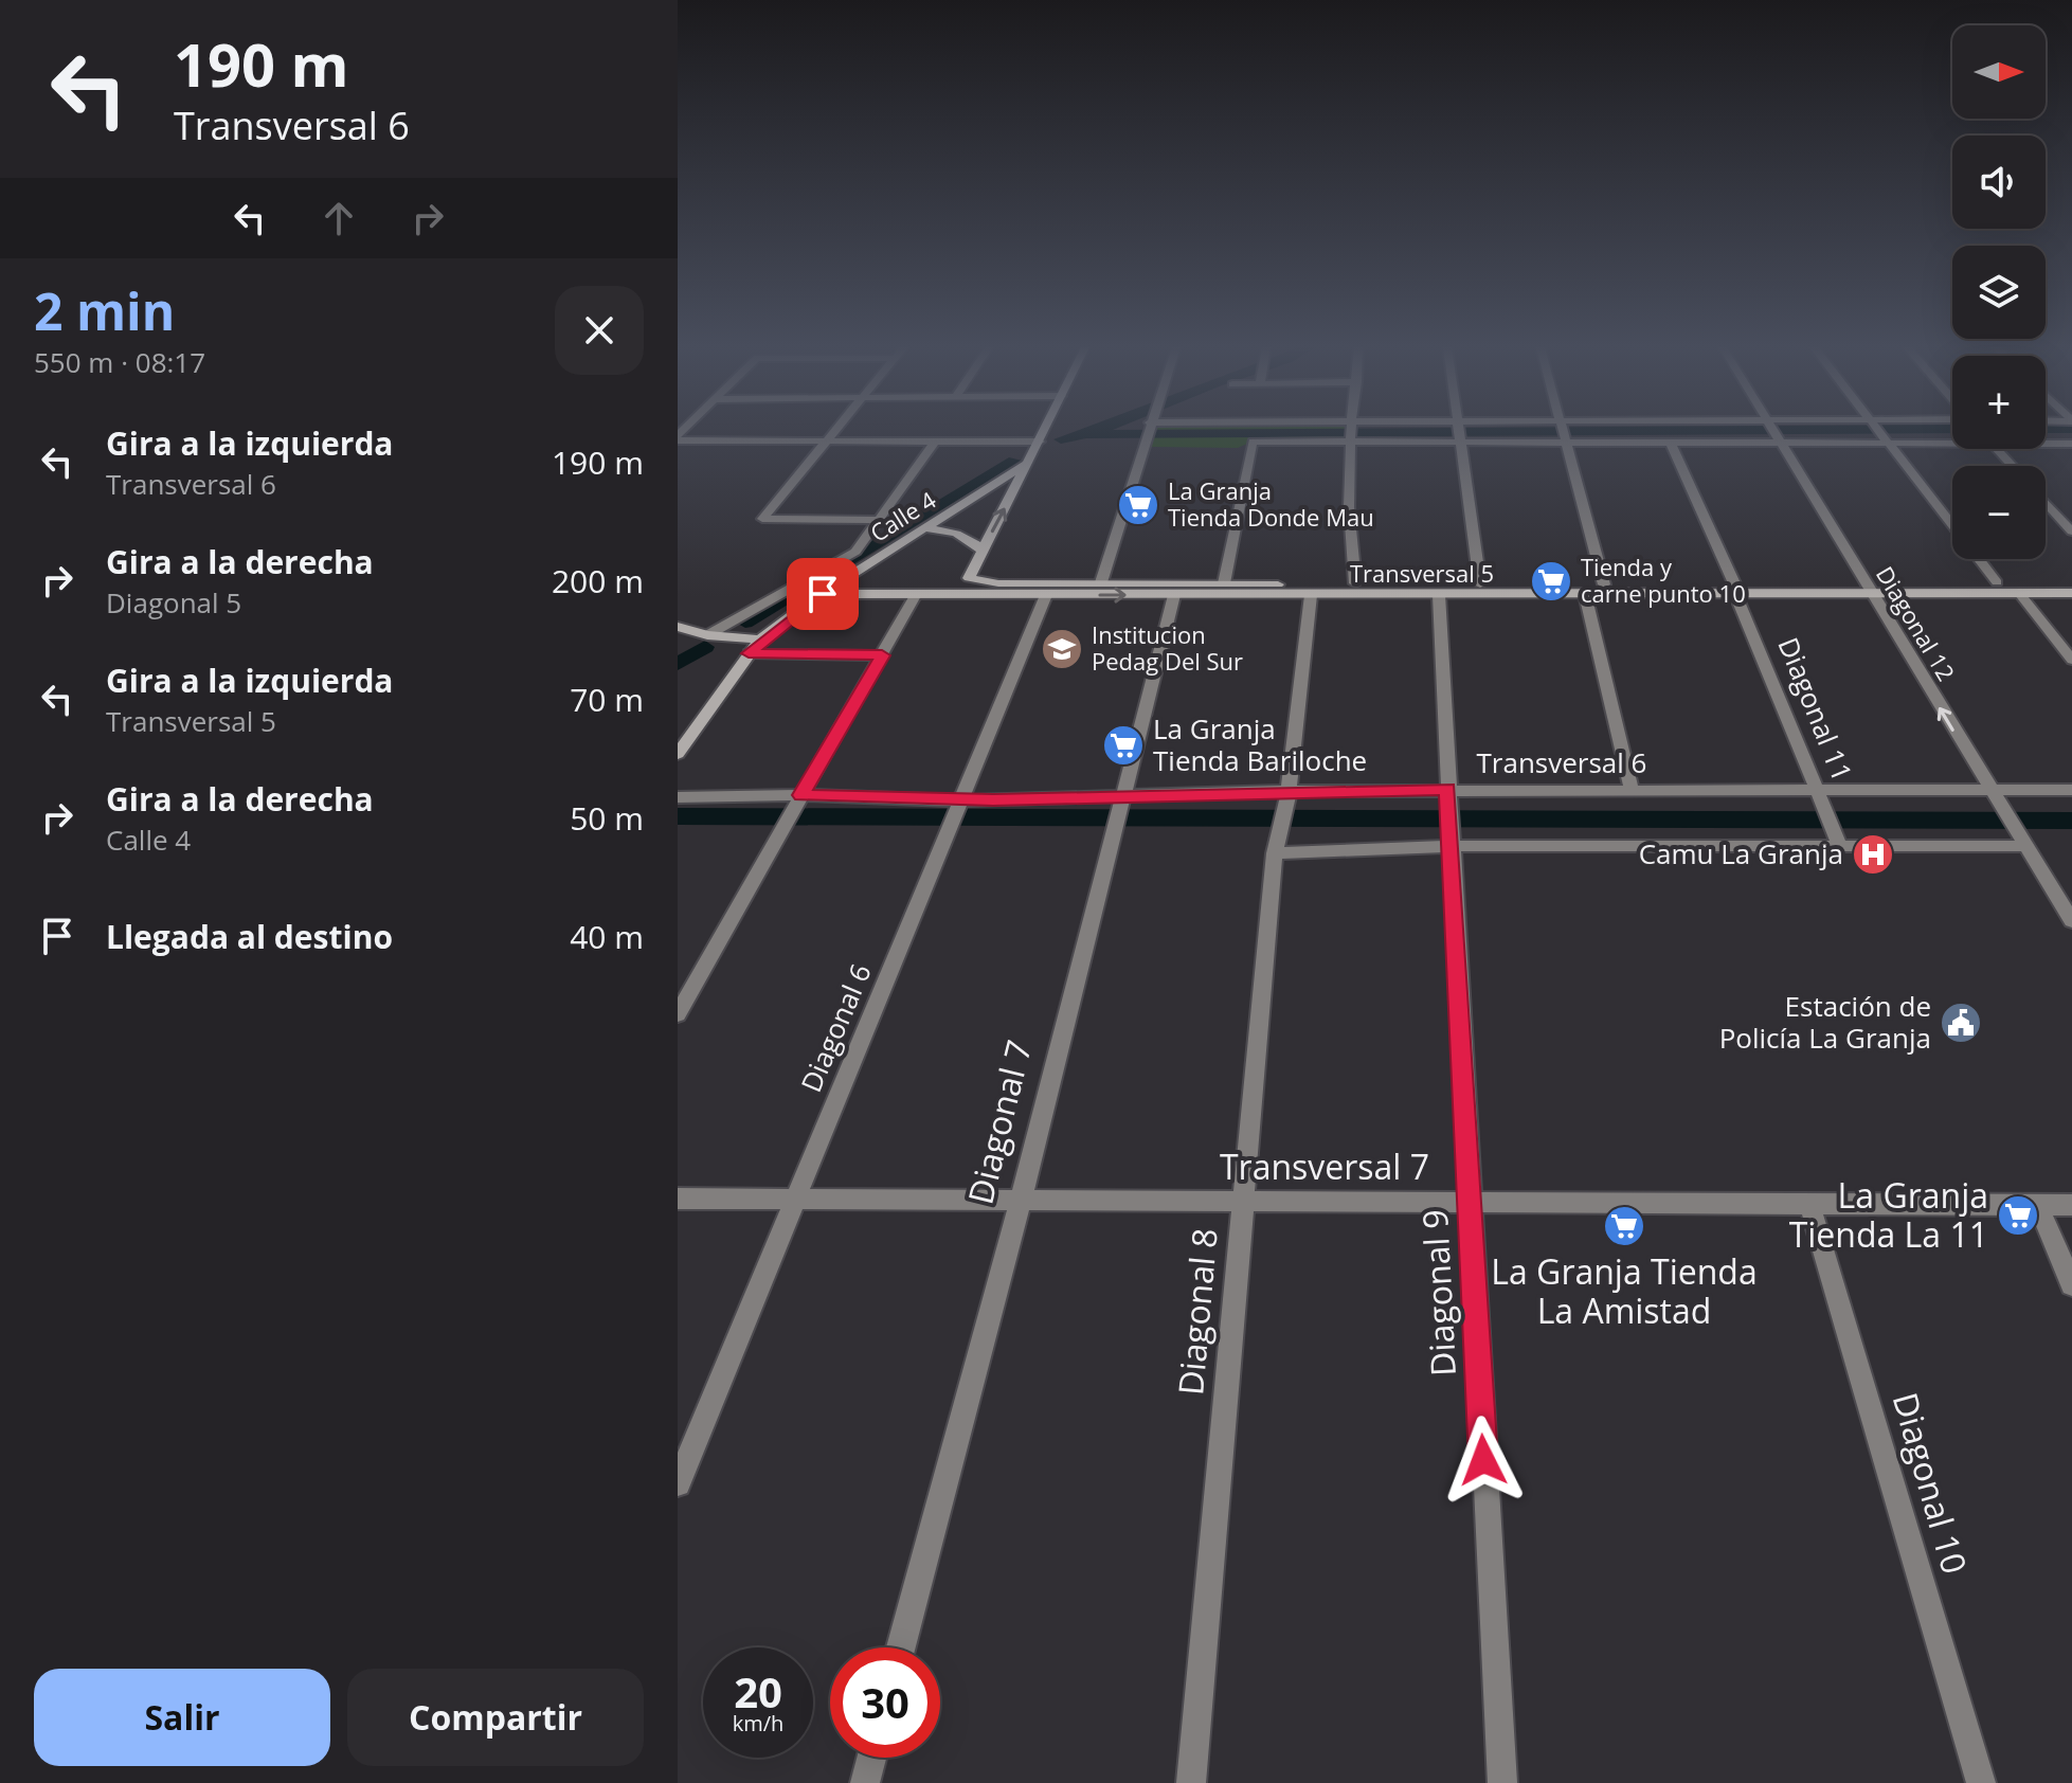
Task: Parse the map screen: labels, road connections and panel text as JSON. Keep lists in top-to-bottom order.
{
  "streets": {
    "street": [
      "Calle 4",
      "Transversal 5",
      "Diagonal 12",
      "Diagonal 11",
      "Transversal 6",
      "Diagonal 6",
      "Diagonal 7",
      "Transversal 7",
      "Diagonal 9",
      "Diagonal 8",
      "Diagonal 10"
    ]
  },
  "crossings": [
    ["Calle 4", "Transversal 5"],
    ["Transversal 5", "Diagonal 12"],
    ["Transversal 5", "Diagonal 11"],
    ["Transversal 5", "Diagonal 6"],
    ["Transversal 5", "Diagonal 7"],
    ["Transversal 5", "Diagonal 9"],
    ["Transversal 5", "Diagonal 8"],
    ["Diagonal 12", "Transversal 6"],
    ["Diagonal 11", "Transversal 6"],
    ["Transversal 6", "Diagonal 6"],
    ["Transversal 6", "Diagonal 7"],
    ["Transversal 6", "Diagonal 9"],
    ["Transversal 6", "Diagonal 8"],
    ["Diagonal 6", "Transversal 7"],
    ["Diagonal 7", "Transversal 7"],
    ["Transversal 7", "Diagonal 9"],
    ["Transversal 7", "Diagonal 8"],
    ["Transversal 7", "Diagonal 10"]
  ],
  "places": {
    "supermarket": [
      "La Granja Tienda Donde Mau",
      "Tienda y carne punto 10",
      "La Granja Tienda Bariloche",
      "La Granja Tienda La 11",
      "La Granja Tienda La Amistad"
    ],
    "school or university": ["Institucion Pedag Del Sur"],
    "hospital": ["Camu La Granja"],
    "public building": ["Estación de Policía La Granja"]
  },
  "north": "right",
  "page": {
    "turn": ["190 m", "Transversal 6"],
    "map_buttons": ["+", "−"],
    "heading": ["2 min", "550 m · 08:17"],
    "list": [
      {
        "name": "Gira a la izquierda",
        "note": "Transversal 6",
        "value": "190 m"
      },
      {
        "name": "Gira a la derecha",
        "note": "Diagonal 5",
        "value": "200 m"
      },
      {
        "name": "Gira a la izquierda",
        "note": "Transversal 5",
        "value": "70 m"
      },
      {
        "name": "Gira a la derecha",
        "note": "Calle 4",
        "value": "50 m"
      },
      {
        "name": "Llegada al destino",
        "value": "40 m"
      }
    ],
    "speed": "20 km/h",
    "limit": "30",
    "buttons": ["Salir", "Compartir"]
  }
}
